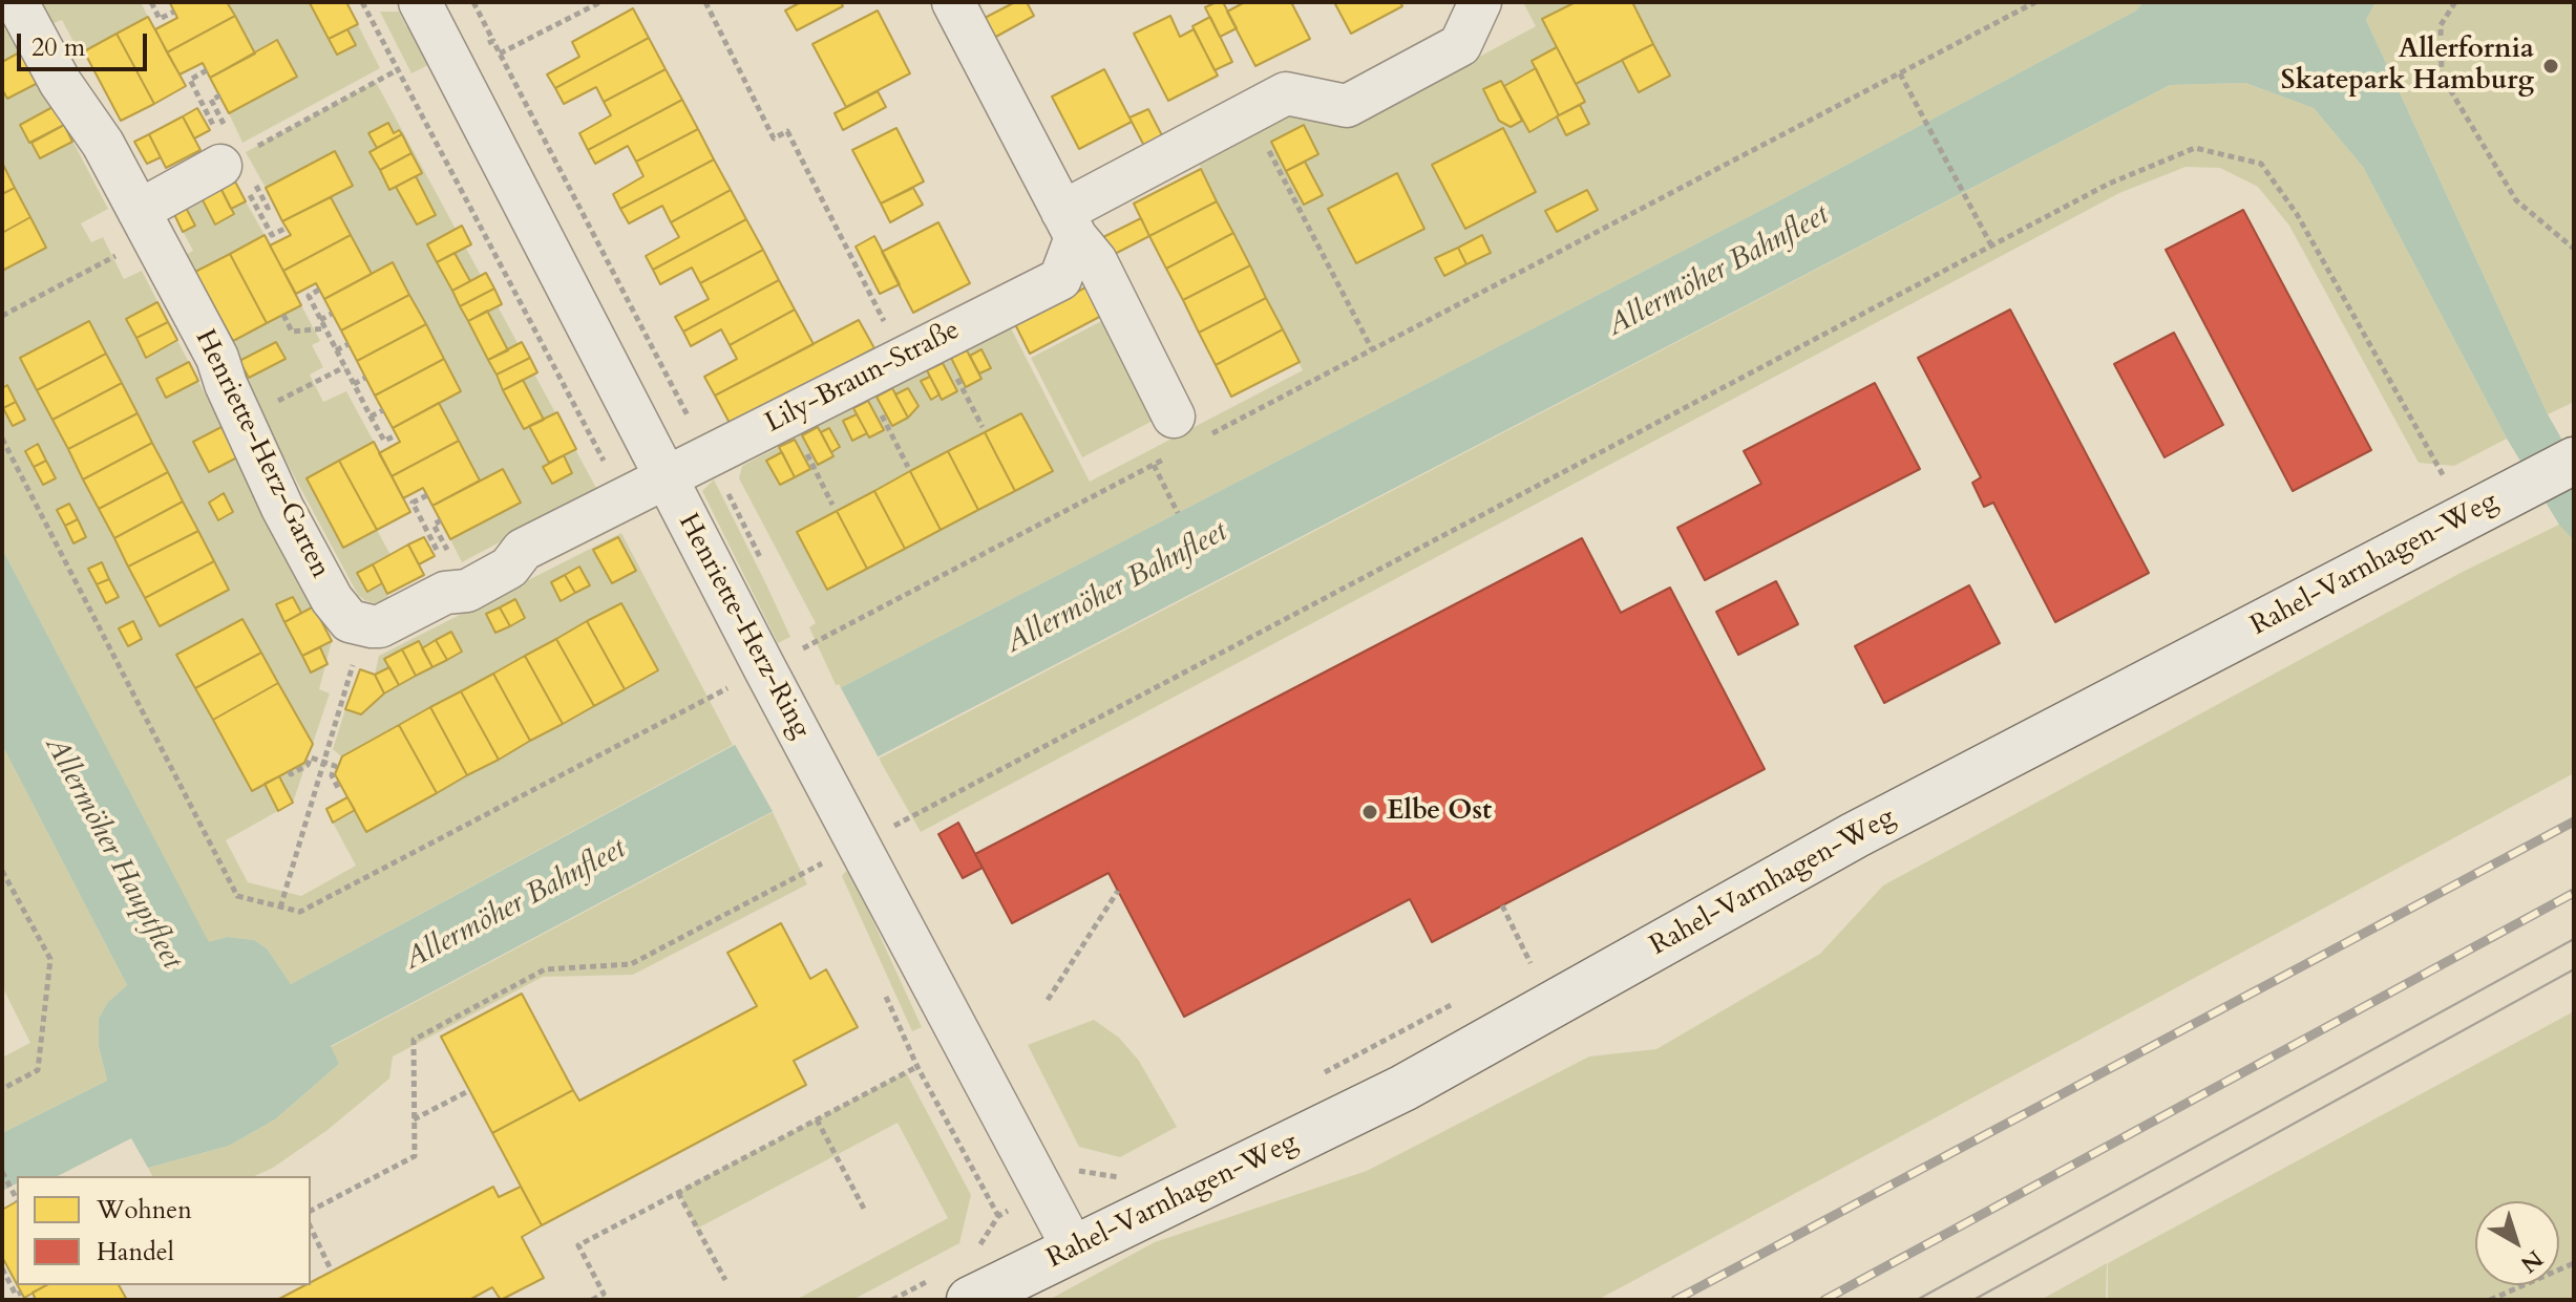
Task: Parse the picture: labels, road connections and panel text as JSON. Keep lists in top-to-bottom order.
{
  "streets": {
    "street": [
      "Lily-Braun-Straße",
      "Henriette-Herz-Garten",
      "Rahel-Varnhagen-Weg",
      "Henriette-Herz-Ring"
    ]
  },
  "crossings": [
    ["Lily-Braun-Straße", "Henriette-Herz-Garten"],
    ["Lily-Braun-Straße", "Henriette-Herz-Ring"],
    ["Henriette-Herz-Garten", "Henriette-Herz-Ring"],
    ["Rahel-Varnhagen-Weg", "Henriette-Herz-Ring"]
  ],
  "water": ["Allermöher Bahnfleet", "Allermöher Hauptfleet"],
  "places": ["Allerfornia Skatepark Hamburg", "Elbe Ost"],
  "legend": ["Wohnen", "Handel"],
  "scale_bar": "20 m",
  "north": "bottom right"
}
